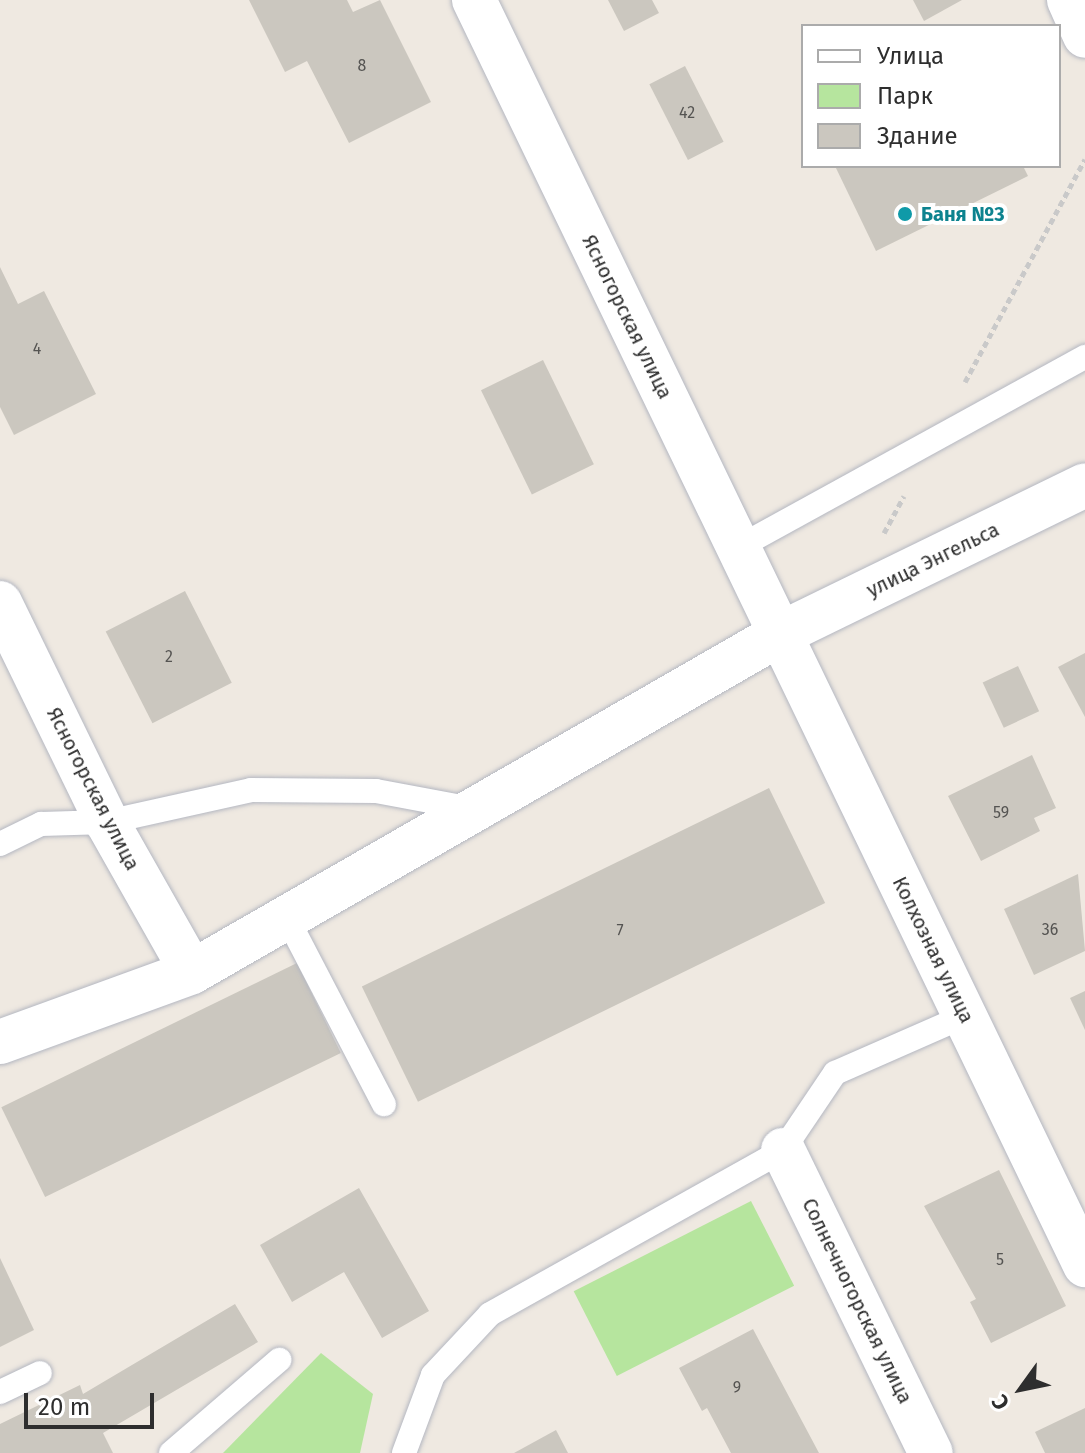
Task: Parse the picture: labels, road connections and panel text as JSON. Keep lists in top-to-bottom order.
{
  "streets": {
    "street": [
      "Ясногорская улица",
      "улица Энгельса",
      "Колхозная улица",
      "Солнечногорская улица"
    ]
  },
  "crossings": [
    ["Ясногорская улица", "улица Энгельса"],
    ["Ясногорская улица", "Колхозная улица"],
    ["улица Энгельса", "Колхозная улица"]
  ],
  "places": ["Баня №3"],
  "house_numbers": [
    "8",
    "42",
    "4",
    "2",
    "59",
    "36",
    "7",
    "5",
    "9"
  ],
  "legend": ["Улица", "Парк", "Здание"],
  "scale_bar": "20 m",
  "north": "bottom left"
}
